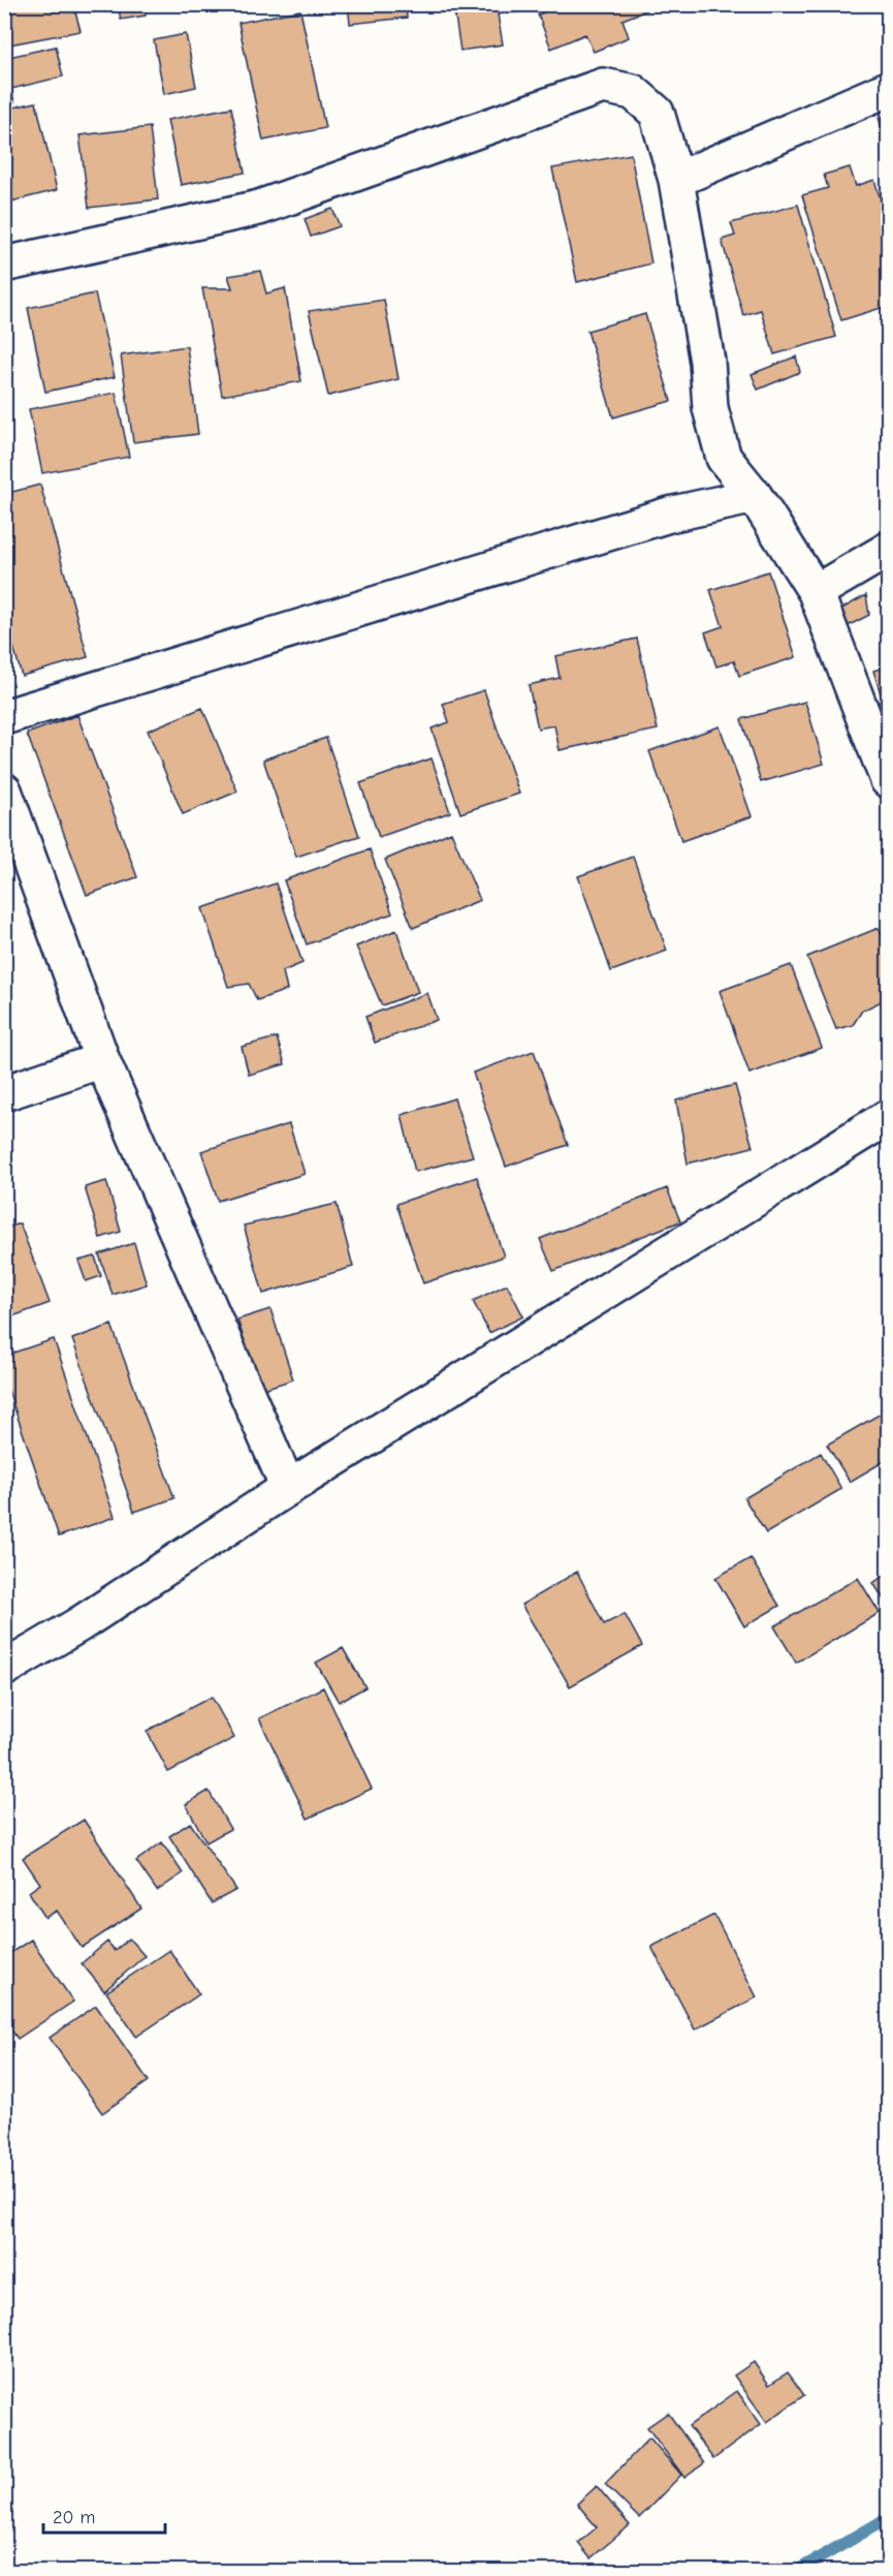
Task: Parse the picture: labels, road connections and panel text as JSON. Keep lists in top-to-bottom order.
{
  "scale_bar": "20 m"
}
